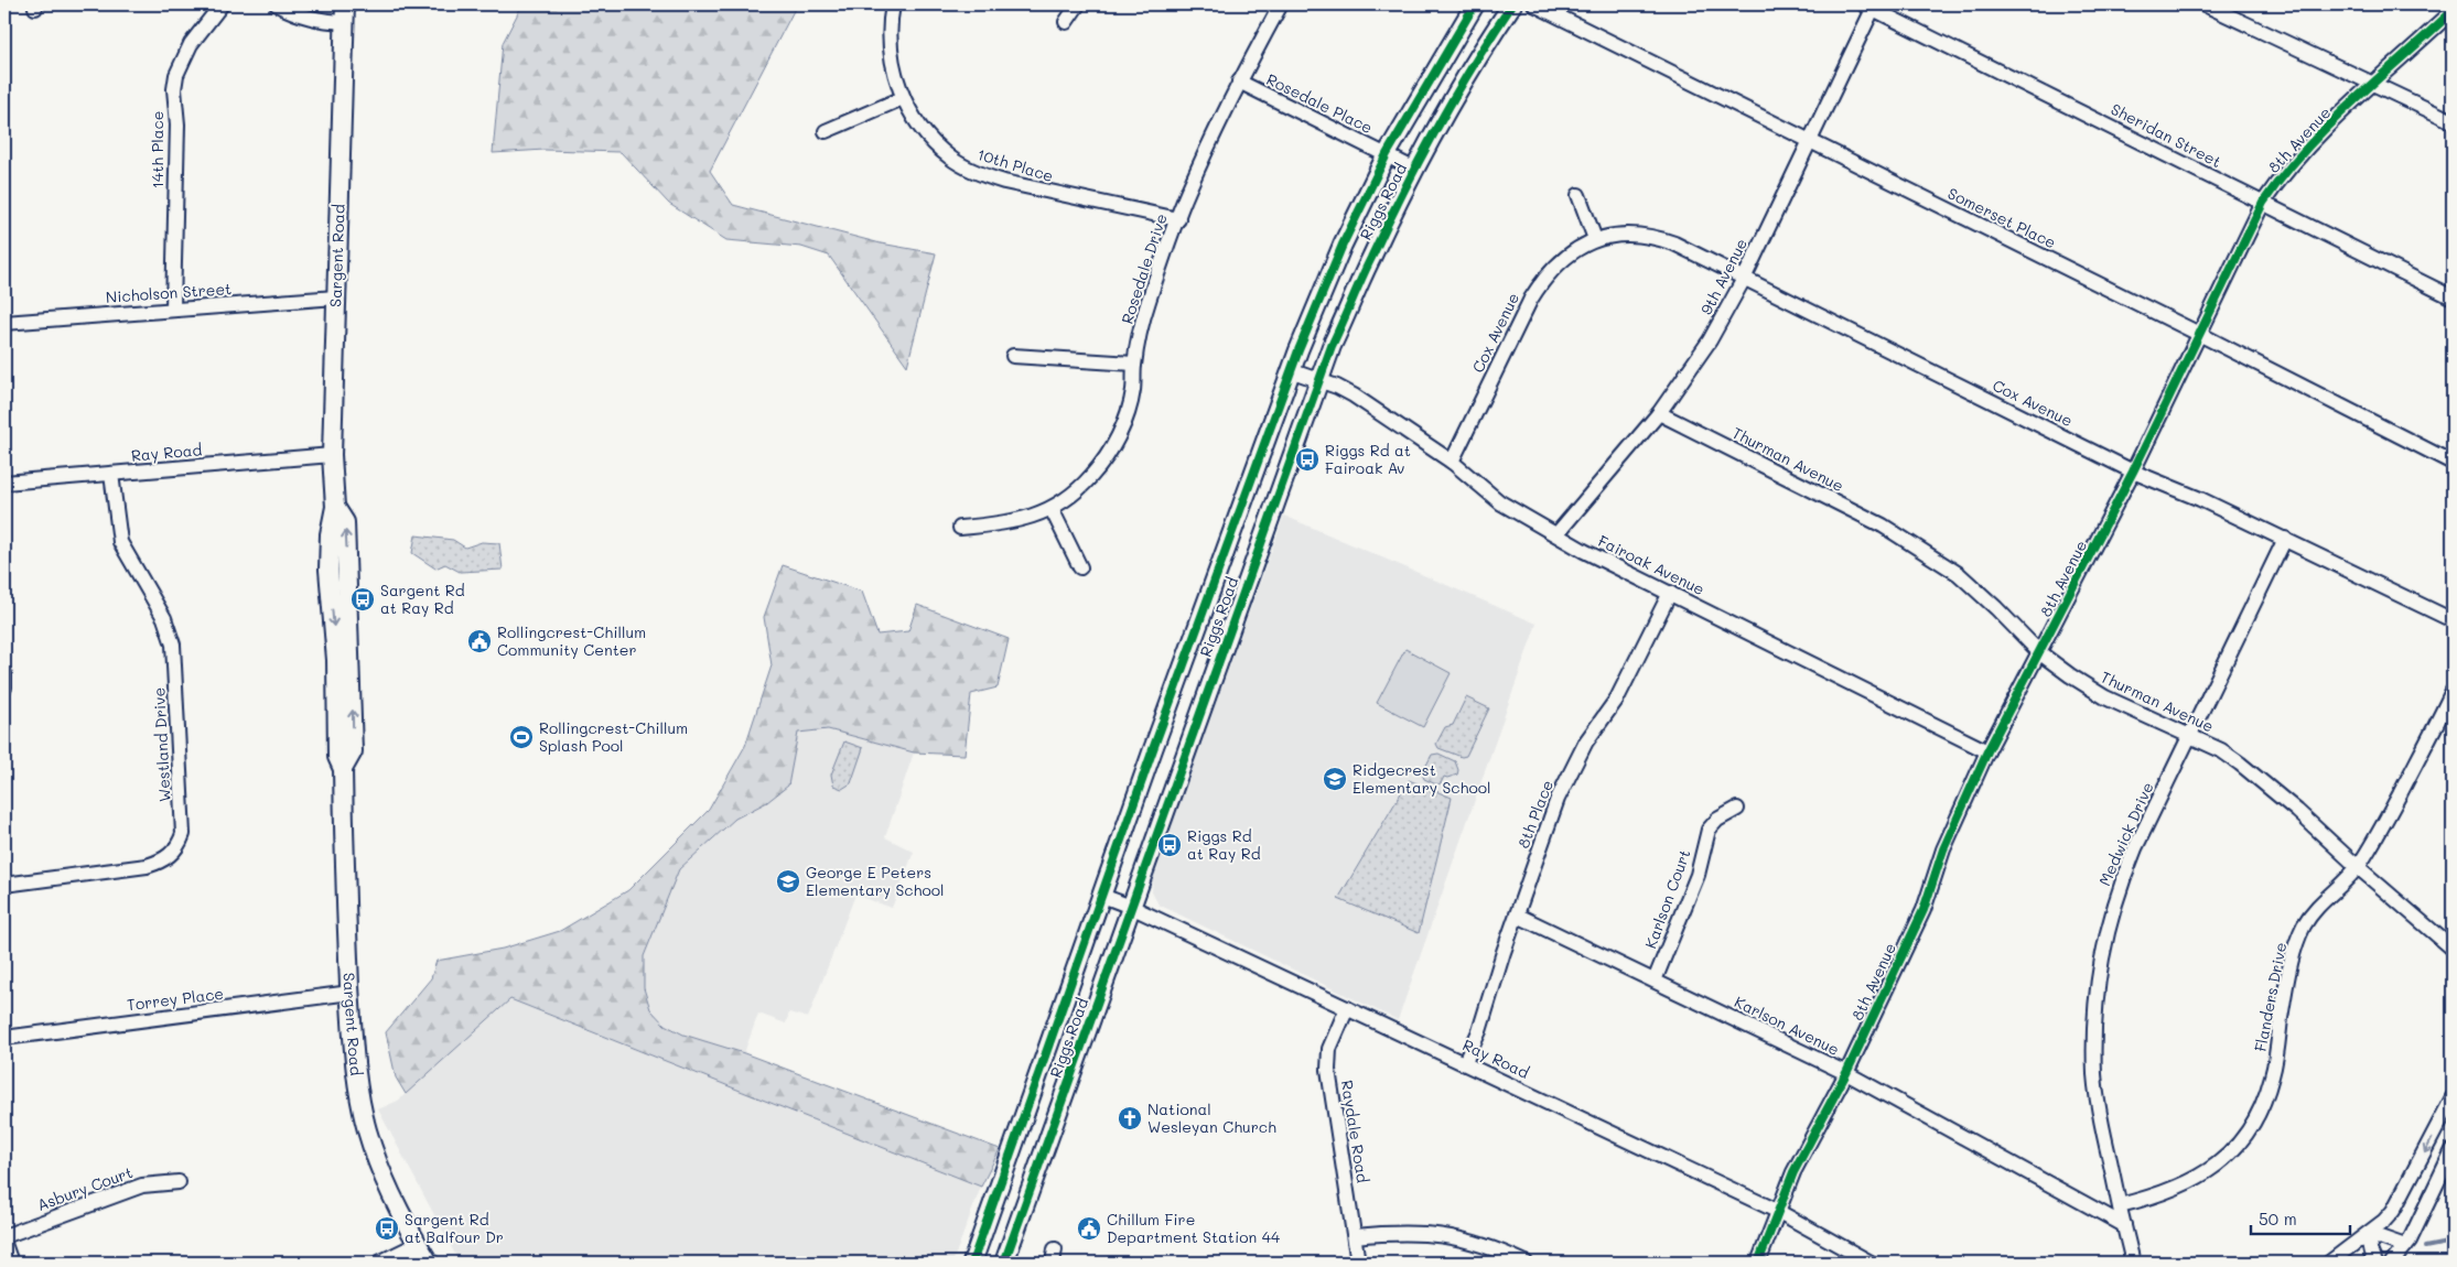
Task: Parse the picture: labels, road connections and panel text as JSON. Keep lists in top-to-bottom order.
{
  "streets": {
    "main road": ["Riggs Road", "Sargent Road"],
    "street": [
      "Rosedale Place",
      "Sheridan Street",
      "8th Avenue",
      "14th Place",
      "10th Place",
      "Somerset Place",
      "Rosedale Drive",
      "9th Avenue",
      "Nicholson Street",
      "Cox Avenue",
      "Ray Road",
      "Thurman Avenue",
      "Fairoak Avenue",
      "Westland Drive",
      "8th Place",
      "Medwick Drive",
      "Karlson Court",
      "Flanders Drive",
      "Torrey Place",
      "Karlson Avenue",
      "Raydale Road",
      "Asbury Court"
    ]
  },
  "crossings": [
    ["Rosedale Place", "Riggs Road"],
    ["Rosedale Place", "Rosedale Drive"],
    ["Sheridan Street", "8th Avenue"],
    ["Sheridan Street", "9th Avenue"],
    ["8th Avenue", "Somerset Place"],
    ["8th Avenue", "Cox Avenue"],
    ["8th Avenue", "Ray Road"],
    ["8th Avenue", "Thurman Avenue"],
    ["8th Avenue", "Fairoak Avenue"],
    ["8th Avenue", "Karlson Avenue"],
    ["14th Place", "Nicholson Street"],
    ["10th Place", "Rosedale Drive"],
    ["Riggs Road", "Ray Road"],
    ["Riggs Road", "Fairoak Avenue"],
    ["Somerset Place", "9th Avenue"],
    ["Sargent Road", "Nicholson Street"],
    ["Sargent Road", "Ray Road"],
    ["Sargent Road", "Torrey Place"],
    ["9th Avenue", "Cox Avenue"],
    ["9th Avenue", "Thurman Avenue"],
    ["9th Avenue", "Fairoak Avenue"],
    ["Cox Avenue", "Fairoak Avenue"],
    ["Cox Avenue", "Medwick Drive"],
    ["Ray Road", "Westland Drive"],
    ["Ray Road", "8th Place"],
    ["Ray Road", "Raydale Road"],
    ["Thurman Avenue", "Medwick Drive"],
    ["Thurman Avenue", "Flanders Drive"],
    ["Fairoak Avenue", "8th Place"],
    ["8th Place", "Karlson Avenue"],
    ["Medwick Drive", "Flanders Drive"],
    ["Medwick Drive", "Karlson Avenue"],
    ["Karlson Court", "Karlson Avenue"]
  ],
  "places": {
    "bus stop": [
      "Riggs Rd at Fairoak Av",
      "Sargent Rd at Ray Rd",
      "Riggs Rd at Ray Rd",
      "Sargent Rd at Balfour Dr"
    ],
    "public building": ["Rollingcrest-Chillum Community Center", "Chillum Fire Department Station 44"],
    "sports": ["Rollingcrest-Chillum Splash Pool"],
    "school or university": ["Ridgecrest Elementary School", "George E Peters Elementary School"],
    "church": ["National Wesleyan Church"]
  },
  "scale_bar": "50 m"
}
